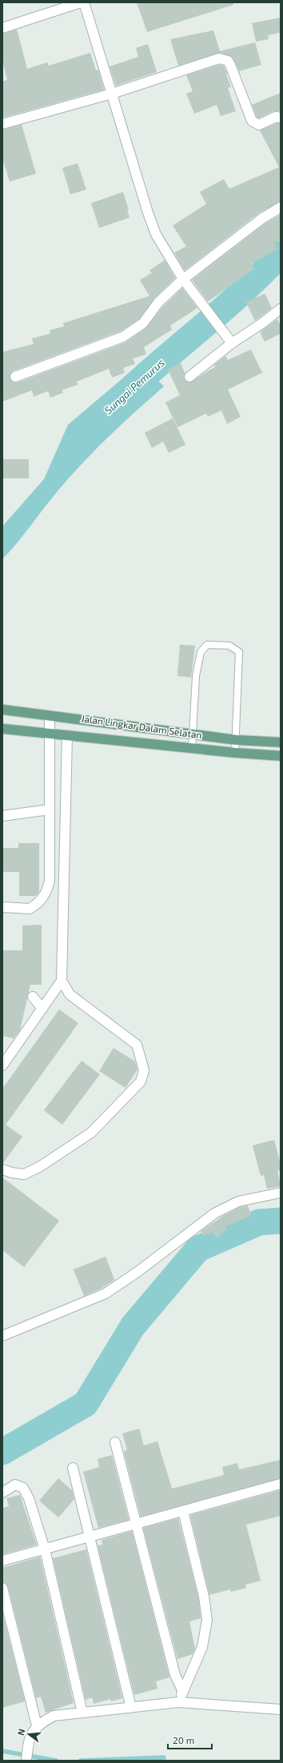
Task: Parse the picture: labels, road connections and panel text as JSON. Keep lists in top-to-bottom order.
{
  "streets": {
    "main road": ["Jalan Lingkar Dalam Selatan"]
  },
  "water": ["Sungai Pemurus"],
  "scale_bar": "20 m",
  "north": "left"
}
